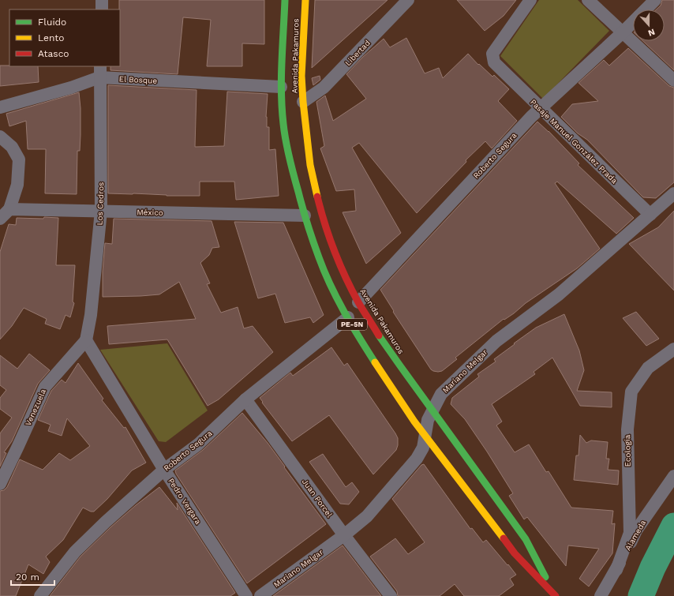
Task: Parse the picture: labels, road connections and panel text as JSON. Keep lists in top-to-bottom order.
{
  "streets": {
    "highway": ["Avenida Pakamuros", "PE-5N"],
    "street": [
      "Libertad",
      "El Bosque",
      "Pasaje Manuel González Prada",
      "Roberto Segura",
      "Los Cedros",
      "México",
      "Mariano Melgar",
      "Venezuela",
      "Ecología",
      "Juan Porcel",
      "Pedro Vergara",
      "Alameda"
    ]
  },
  "crossings": [
    ["Libertad", "Avenida Pakamuros"],
    ["Avenida Pakamuros", "Roberto Segura"],
    ["Avenida Pakamuros", "PE-5N"],
    ["Avenida Pakamuros", "Mariano Melgar"],
    ["El Bosque", "Los Cedros"],
    ["El Bosque", "PE-5N"],
    ["Pasaje Manuel González Prada", "Roberto Segura"],
    ["Pasaje Manuel González Prada", "Mariano Melgar"],
    ["Roberto Segura", "PE-5N"],
    ["Roberto Segura", "Juan Porcel"],
    ["Roberto Segura", "Pedro Vergara"],
    ["Los Cedros", "México"],
    ["Los Cedros", "Venezuela"],
    ["Los Cedros", "Pedro Vergara"],
    ["México", "PE-5N"],
    ["PE-5N", "Mariano Melgar"],
    ["Mariano Melgar", "Juan Porcel"],
    ["Venezuela", "Pedro Vergara"],
    ["Ecología", "Alameda"]
  ],
  "legend": ["Fluido", "Lento", "Atasco"],
  "scale_bar": "20 m",
  "north": "bottom"
}
